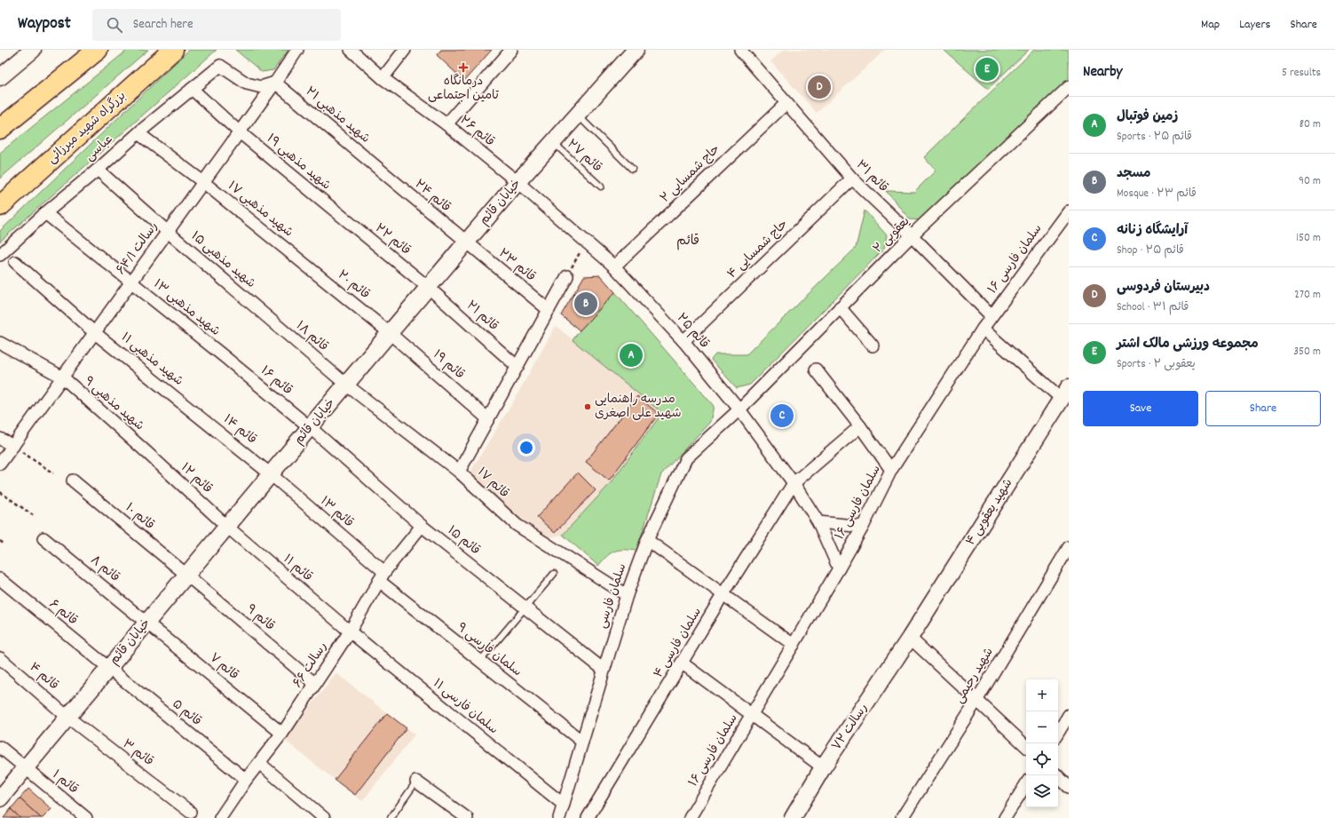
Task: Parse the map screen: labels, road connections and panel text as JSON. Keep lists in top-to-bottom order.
{
  "streets": {
    "highway": ["بزرگراه شهید میرزائی"],
    "street": [
      "شهید مذهبی ۲۱",
      "قائم ۲۶",
      "عباسی",
      "شهید مذهبی ۱۹",
      "حاج شمسایی ۲",
      "قائم ۳۱",
      "قائم ۲۴",
      "خیابان قائم",
      "شهید مذهبی ۱۷",
      "یعقوبی ۲",
      "قائم ۲۲",
      "رسالت ۶۴/۱",
      "حاج شمسایی ۴",
      "سلمان فارسی ۱۶",
      "شهید مذهبی ۱۵",
      "قائم ۲۳",
      "قائم ۲۰",
      "شهید مذهبی ۱۳",
      "قائم ۲۱",
      "قائم ۲۵",
      "قائم ۱۸",
      "شهید مذهبی ۱۱",
      "قائم ۱۹",
      "قائم ۱۶",
      "شهید مذهبی ۹",
      "قائم ۱۴",
      "قائم ۱۲",
      "قائم ۱۷",
      "قائم ۱۳",
      "شهید یعقوبی ۴",
      "قائم ۱۰",
      "قائم ۱۵",
      "قائم ۱۱",
      "قائم ۸",
      "سلمان فارسی",
      "قائم ۶",
      "قائم ۹",
      "سلمان فارسی ۴",
      "سلمان فارسی ۹",
      "رسالت ۶۶",
      "قائم ۷",
      "شهید رحیمی",
      "قائم ۴",
      "سلمان فارسی ۱۱",
      "قائم ۵",
      "رسالت ۷۲",
      "قائم ۳",
      "قائم ۱"
    ],
    "lane": ["قائم ۲۷"]
  },
  "crossings": [
    ["شهید مذهبی ۲۱", "عباسی"],
    ["شهید مذهبی ۲۱", "قائم ۲۴"],
    ["شهید مذهبی ۲۱", "رسالت ۶۴/۱"],
    ["قائم ۲۶", "خیابان قائم"],
    ["قائم ۲۶", "قائم ۲۵"],
    ["عباسی", "شهید مذهبی ۱۹"],
    ["عباسی", "رسالت ۶۴/۱"],
    ["عباسی", "شهید مذهبی ۱۵"],
    ["عباسی", "شهید مذهبی ۱۳"],
    ["قائم ۲۷", "خیابان قائم"],
    ["شهید مذهبی ۱۹", "قائم ۲۲"],
    ["شهید مذهبی ۱۹", "رسالت ۶۴/۱"],
    ["حاج شمسایی ۲", "قائم ۳۱"],
    ["حاج شمسایی ۲", "قائم ۲۵"],
    ["قائم ۳۱", "یعقوبی ۲"],
    ["قائم ۳۱", "حاج شمسایی ۴"],
    ["قائم ۳۱", "سلمان فارسی ۱۶"],
    ["قائم ۲۴", "خیابان قائم"],
    ["قائم ۲۴", "قائم ۲۳"],
    ["خیابان قائم", "قائم ۲۲"],
    ["خیابان قائم", "قائم ۲۳"],
    ["خیابان قائم", "قائم ۲۰"],
    ["خیابان قائم", "قائم ۲۱"],
    ["خیابان قائم", "قائم ۲۵"],
    ["خیابان قائم", "قائم ۱۸"],
    ["خیابان قائم", "قائم ۱۹"],
    ["خیابان قائم", "قائم ۱۶"],
    ["خیابان قائم", "قائم ۱۴"],
    ["خیابان قائم", "قائم ۱۲"],
    ["خیابان قائم", "قائم ۱۷"],
    ["خیابان قائم", "قائم ۱۳"],
    ["خیابان قائم", "قائم ۱۰"],
    ["خیابان قائم", "قائم ۱۵"],
    ["خیابان قائم", "قائم ۱۱"],
    ["خیابان قائم", "قائم ۸"],
    ["خیابان قائم", "قائم ۶"],
    ["خیابان قائم", "قائم ۹"],
    ["خیابان قائم", "قائم ۷"],
    ["خیابان قائم", "قائم ۴"],
    ["خیابان قائم", "قائم ۵"],
    ["خیابان قائم", "قائم ۳"],
    ["خیابان قائم", "قائم ۱"],
    ["شهید مذهبی ۱۷", "رسالت ۶۴/۱"],
    ["شهید مذهبی ۱۷", "قائم ۲۰"],
    ["یعقوبی ۲", "قائم ۲۵"],
    ["یعقوبی ۲", "سلمان فارسی"],
    ["قائم ۲۲", "قائم ۲۱"],
    ["رسالت ۶۴/۱", "شهید مذهبی ۱۵"],
    ["رسالت ۶۴/۱", "شهید مذهبی ۱۳"],
    ["رسالت ۶۴/۱", "شهید مذهبی ۱۱"],
    ["رسالت ۶۴/۱", "شهید مذهبی ۹"],
    ["حاج شمسایی ۴", "قائم ۲۵"],
    ["سلمان فارسی ۱۶", "قائم ۲۵"],
    ["شهید مذهبی ۱۵", "قائم ۱۸"],
    ["قائم ۲۰", "قائم ۱۹"],
    ["شهید مذهبی ۱۳", "قائم ۱۶"],
    ["قائم ۲۵", "سلمان فارسی"],
    ["قائم ۲۵", "سلمان فارسی ۴"],
    ["قائم ۱۸", "قائم ۱۷"],
    ["شهید مذهبی ۱۱", "قائم ۱۴"],
    ["قائم ۱۶", "قائم ۱۵"],
    ["شهید مذهبی ۹", "قائم ۱۲"],
    ["قائم ۱۴", "قائم ۱۳"],
    ["قائم ۱۲", "قائم ۱۱"],
    ["قائم ۱۷", "سلمان فارسی"],
    ["قائم ۱۳", "سلمان فارسی ۹"],
    ["قائم ۱۳", "رسالت ۶۶"],
    ["شهید یعقوبی ۴", "رسالت ۷۲"],
    ["قائم ۱۰", "قائم ۹"],
    ["قائم ۱۵", "سلمان فارسی"],
    ["قائم ۱۵", "رسالت ۶۶"],
    ["قائم ۱۱", "رسالت ۶۶"],
    ["قائم ۱۱", "سلمان فارسی ۱۱"],
    ["قائم ۸", "قائم ۷"],
    ["سلمان فارسی", "سلمان فارسی ۹"],
    ["سلمان فارسی", "سلمان فارسی ۱۱"],
    ["قائم ۶", "قائم ۵"],
    ["قائم ۹", "رسالت ۶۶"],
    ["سلمان فارسی ۹", "رسالت ۶۶"],
    ["رسالت ۶۶", "قائم ۷"],
    ["رسالت ۶۶", "سلمان فارسی ۱۱"],
    ["رسالت ۶۶", "قائم ۵"],
    ["قائم ۴", "قائم ۳"]
  ],
  "districts": ["قائم"],
  "places": {
    "health": ["درمانگاه تامین اجتماعی"],
    "other": ["مدرسه راهنمایی شهید علی اصغری"]
  },
  "page": {
    "header": "Waypost",
    "search": "Search here",
    "nav": ["Map", "Layers", "Share"],
    "heading": ["Nearby", "5 results"],
    "pins": [
      "E",
      "D",
      "B",
      "A",
      "C"
    ],
    "list": [
      {
        "mark": "A",
        "name": "زمین فوتبال",
        "note": "Sports · قائم ۲۵",
        "value": "80 m"
      },
      {
        "mark": "B",
        "name": "مسجد",
        "note": "Mosque · قائم ۲۳",
        "value": "90 m"
      },
      {
        "mark": "C",
        "name": "آرایشگاه زنانه",
        "note": "Shop · قائم ۲۵",
        "value": "150 m"
      },
      {
        "mark": "D",
        "name": "دبیرستان فردوسی",
        "note": "School · قائم ۳۱",
        "value": "270 m"
      },
      {
        "mark": "E",
        "name": "مجموعه ورزشی مالک اشتر",
        "note": "Sports · یعقوبی ۲",
        "value": "350 m"
      }
    ],
    "buttons": ["Save", "Share"],
    "map_buttons": ["+", "−"]
  }
}
